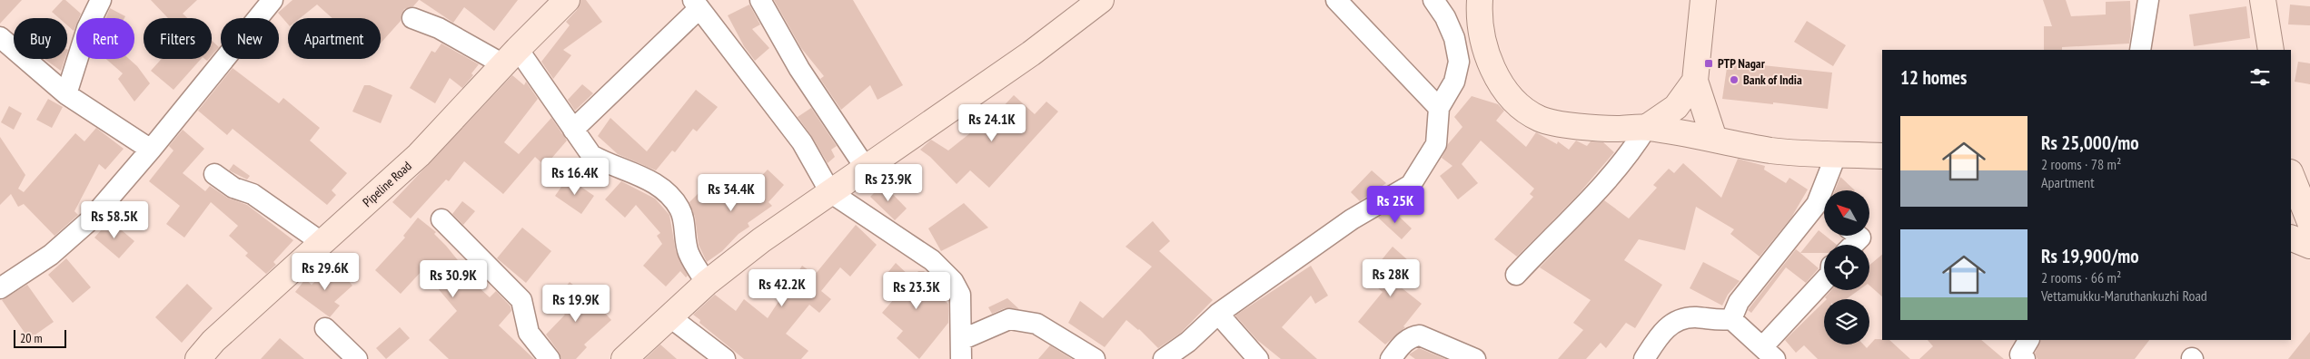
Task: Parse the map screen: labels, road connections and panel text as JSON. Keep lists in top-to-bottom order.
{
  "streets": {
    "main road": ["Pipeline Road"]
  },
  "places": {
    "transit": ["PTP Nagar"],
    "other": ["Bank of India"]
  },
  "scale_bar": "20 m",
  "north": "top left",
  "page": {
    "chip": [
      "Buy",
      "Rent",
      "Filters",
      "New",
      "Apartment"
    ],
    "heading": "12 homes",
    "price": [
      "Rs 24.1K",
      "Rs 16.4K",
      "Rs 23.9K",
      "Rs 34.4K",
      "Rs 25K",
      "Rs 58.5K",
      "Rs 29.6K",
      "Rs 28K",
      "Rs 30.9K",
      "Rs 42.2K",
      "Rs 23.3K",
      "Rs 19.9K"
    ],
    "list": [
      {
        "name": "Rs 25,000/mo",
        "note": "2 rooms · 78 m² · Apartment"
      },
      {
        "name": "Rs 19,900/mo",
        "note": "2 rooms · 66 m² · Vettamukku-Maruthankuzhi Road"
      }
    ],
    "scale": "20 m"
  }
}
